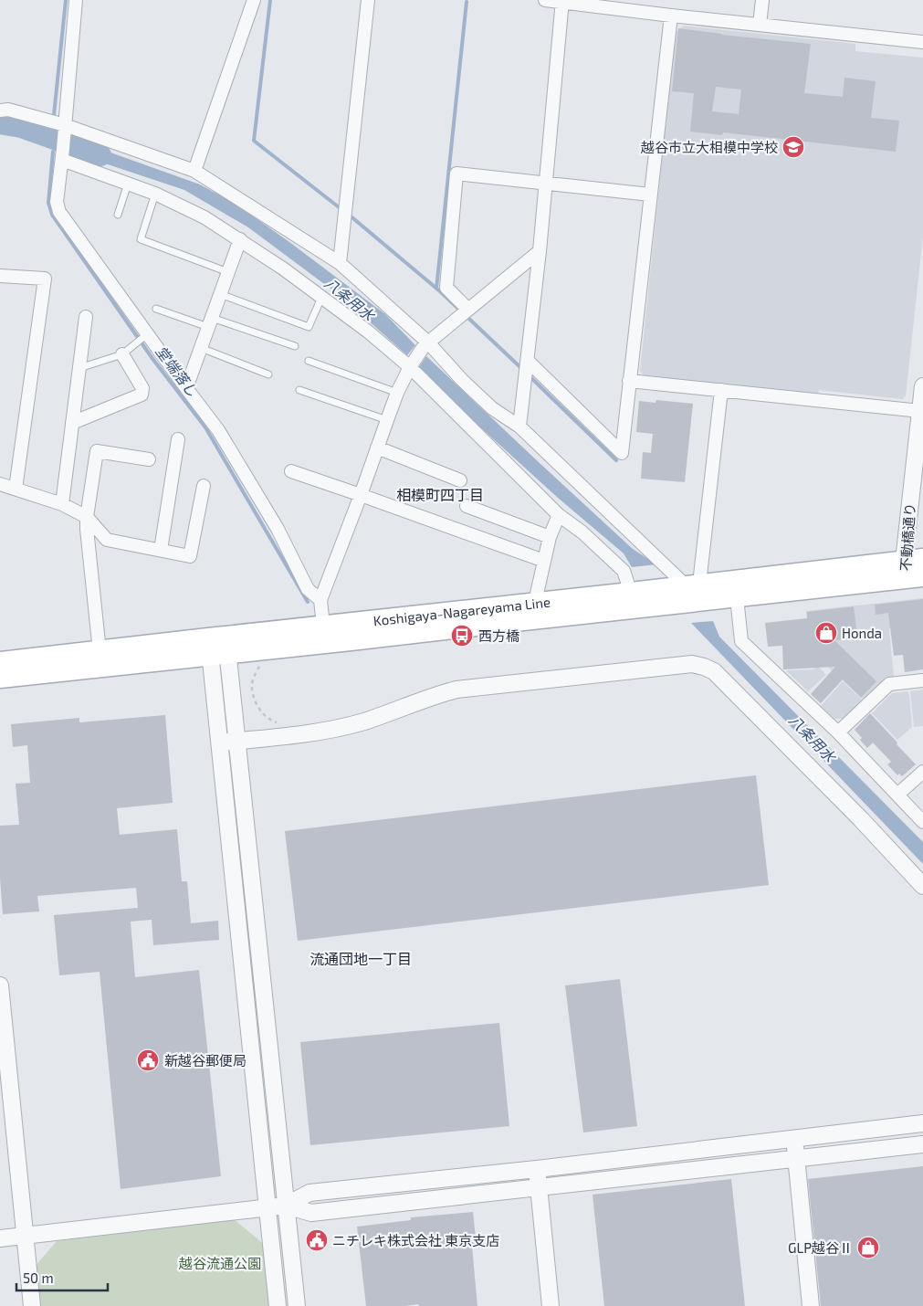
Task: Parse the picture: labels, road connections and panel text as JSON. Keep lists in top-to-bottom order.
{
  "streets": {
    "main road": ["Koshigaya-Nagareyama Line"],
    "street": ["不動橋通り"]
  },
  "crossings": [
    ["不動橋通り", "Koshigaya-Nagareyama Line"]
  ],
  "districts": ["相模町四丁目", "流通団地一丁目"],
  "water": ["八条用水", "堂端落し"],
  "parks": ["越谷流通公園"],
  "places": {
    "school or university": ["越谷市立大相模中学校"],
    "shop": ["Honda", "GLP越谷Ⅱ"],
    "bus stop": ["西方橋"],
    "public building": ["新越谷郵便局", "ニチレキ株式会社 東京支店"]
  },
  "scale_bar": "50 m"
}
